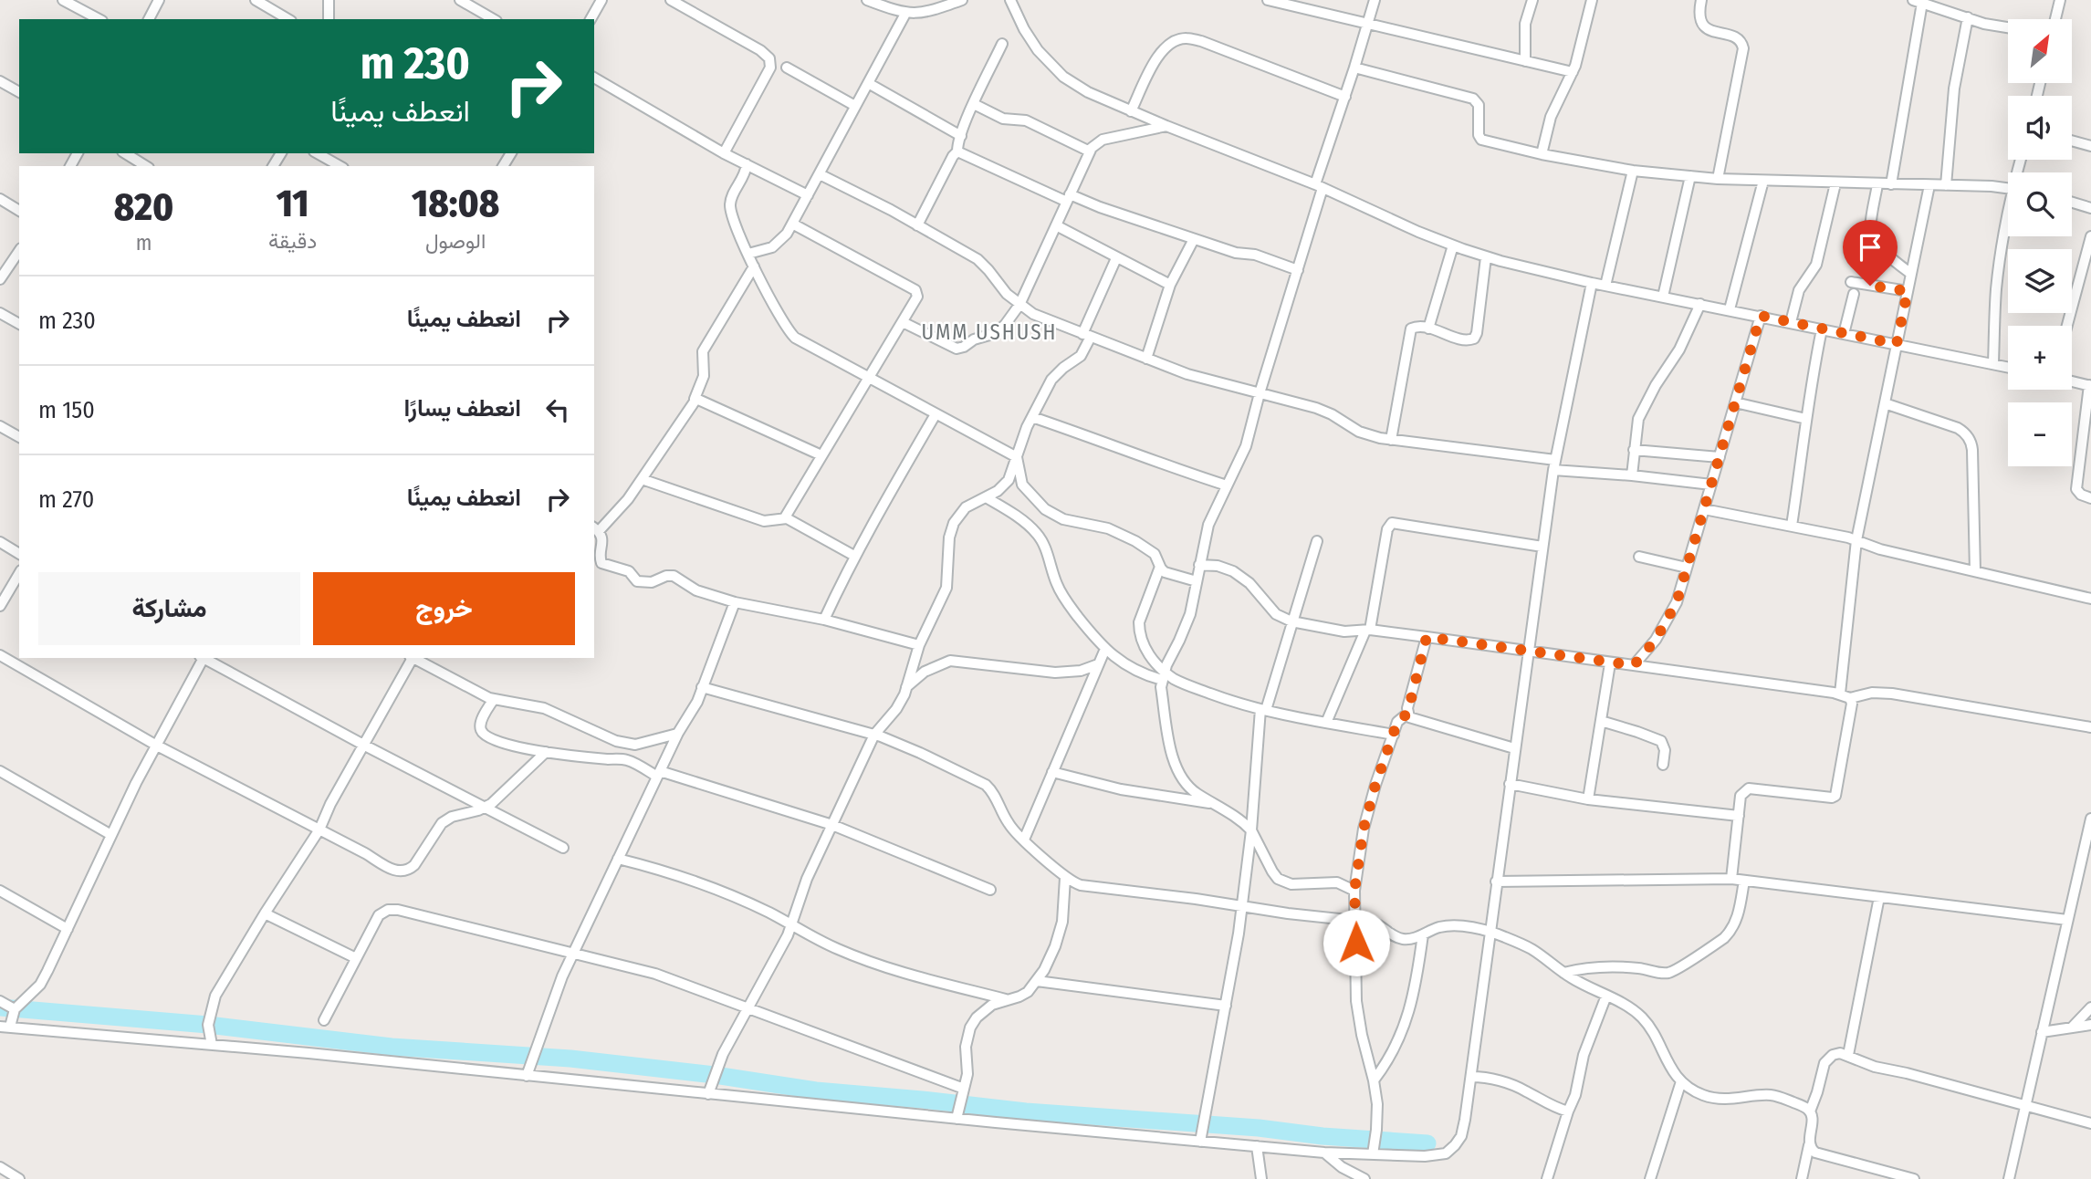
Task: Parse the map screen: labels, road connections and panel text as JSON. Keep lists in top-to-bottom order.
{
  "districts": ["UMM USHUSH"],
  "north": "top right",
  "page": {
    "map_buttons": ["+", "−"],
    "turn": ["230 m", "انعطف يمينًا"],
    "eta": [
      "18:08",
      "الوصول",
      "11",
      "دقيقة",
      "820",
      "m"
    ],
    "list": [
      {
        "name": "انعطف يمينًا",
        "value": "230 m"
      },
      {
        "name": "انعطف يسارًا",
        "value": "150 m"
      },
      {
        "name": "انعطف يمينًا",
        "value": "270 m"
      }
    ],
    "buttons": ["خروج", "مشاركة"]
  }
}
